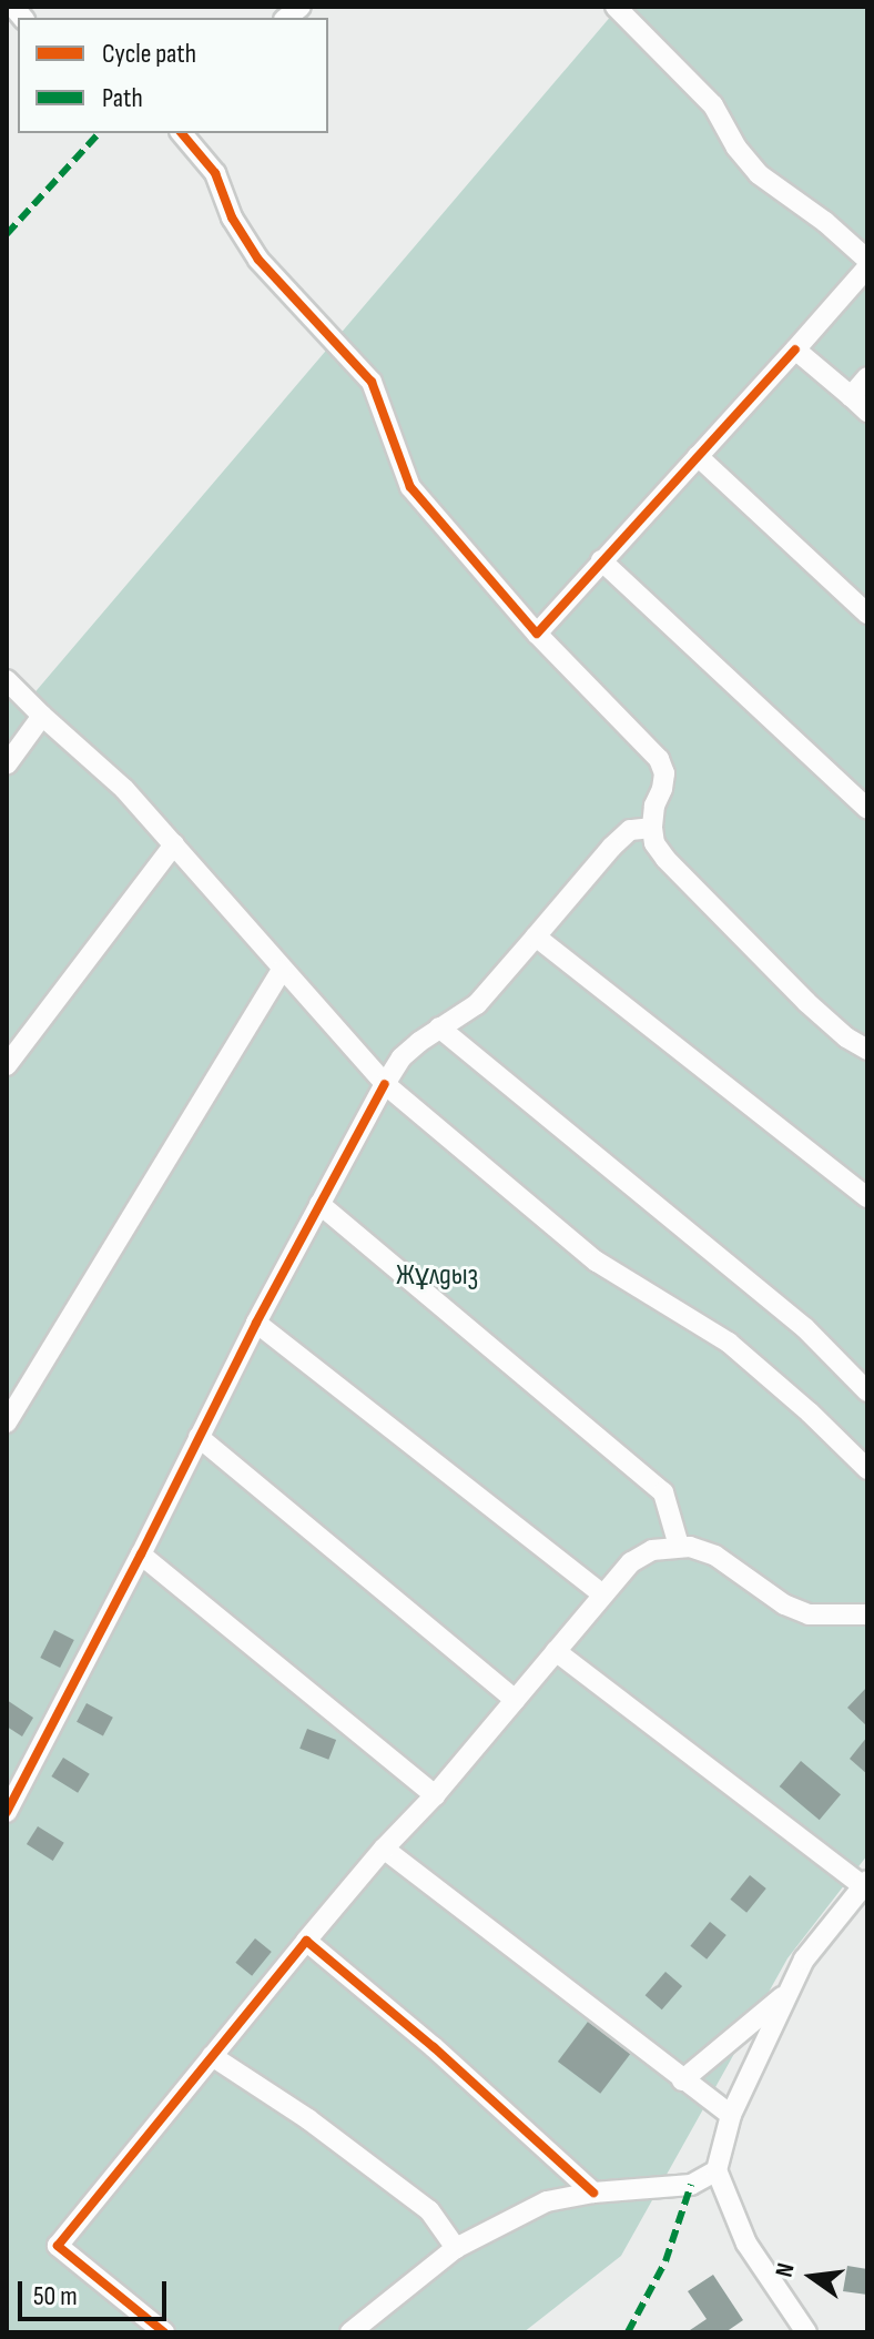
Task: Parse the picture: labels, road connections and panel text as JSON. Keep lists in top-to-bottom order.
{
  "parks": ["Жұлдыз"],
  "legend": ["Cycle path", "Path"],
  "scale_bar": "50 m",
  "north": "left"
}
